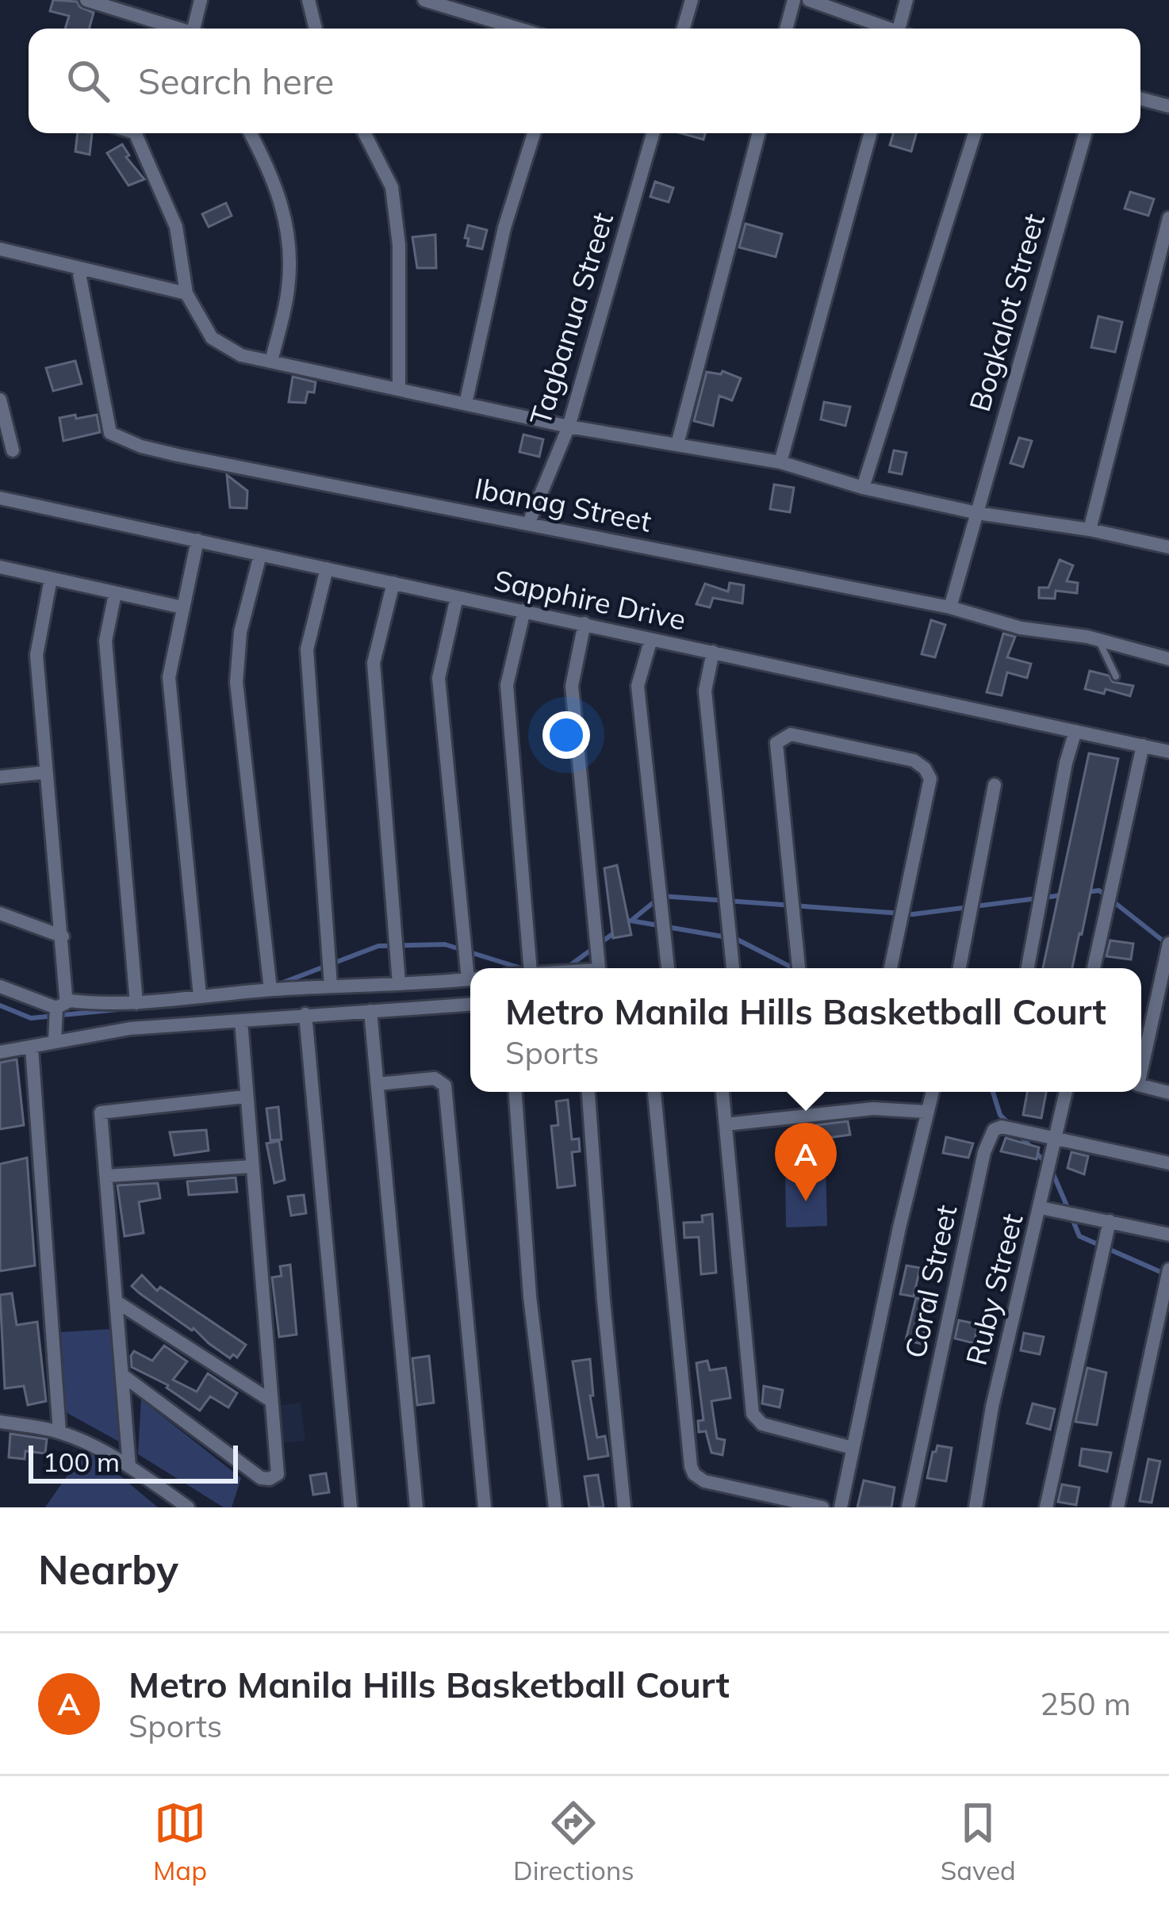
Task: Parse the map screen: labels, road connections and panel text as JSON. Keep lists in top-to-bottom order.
{
  "streets": {
    "street": [
      "Bogkalot Street",
      "Tagbanua Street",
      "Ibanag Street",
      "Sapphire Drive",
      "Coral Street",
      "Ruby Street"
    ]
  },
  "crossings": [
    ["Bogkalot Street", "Ibanag Street"],
    ["Tagbanua Street", "Ibanag Street"],
    ["Coral Street", "Ruby Street"]
  ],
  "scale_bar": "100 m",
  "page": {
    "search": "Search here",
    "popup": ["Metro Manila Hills Basketball Court", "Sports"],
    "pins": "A",
    "scale": "100 m",
    "heading": "Nearby",
    "list": [
      {
        "mark": "A",
        "name": "Metro Manila Hills Basketball Court",
        "note": "Sports",
        "value": "250 m"
      }
    ],
    "nav": ["Map", "Directions", "Saved"]
  }
}
